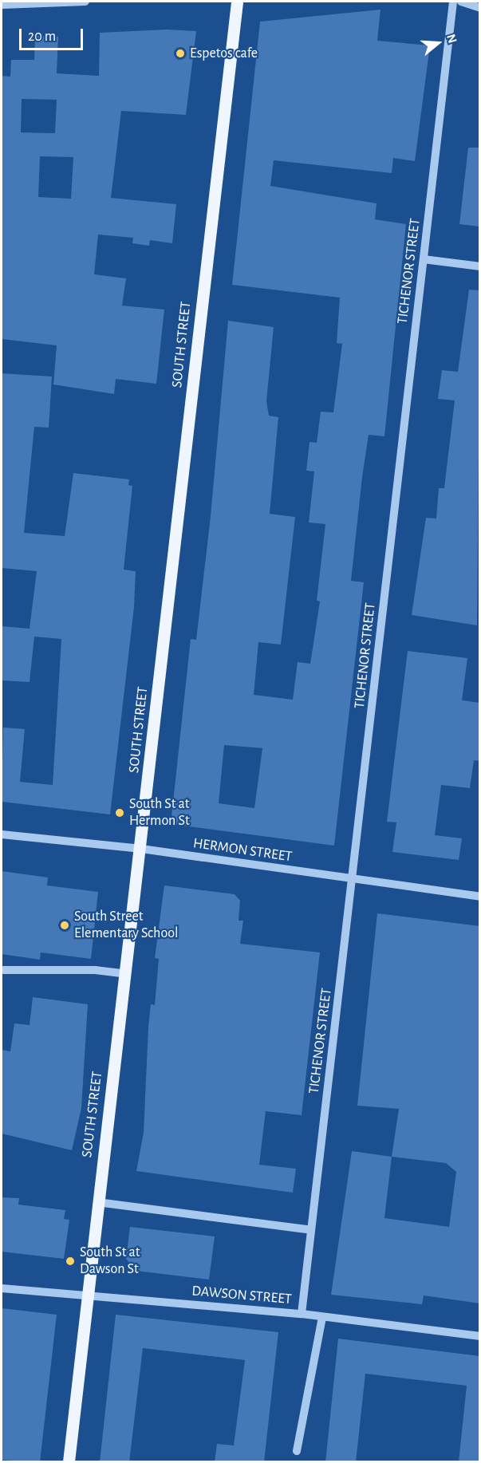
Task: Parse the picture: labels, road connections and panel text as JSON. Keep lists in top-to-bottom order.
{
  "streets": {
    "main road": ["SOUTH STREET"],
    "street": ["TICHENOR STREET", "HERMON STREET", "DAWSON STREET"]
  },
  "crossings": [
    ["TICHENOR STREET", "HERMON STREET"],
    ["TICHENOR STREET", "DAWSON STREET"],
    ["SOUTH STREET", "HERMON STREET"],
    ["SOUTH STREET", "DAWSON STREET"]
  ],
  "places": [
    "Espetos cafe",
    "South St at Hermon St",
    "South Street Elementary School",
    "South St at Dawson St"
  ],
  "scale_bar": "20 m",
  "north": "right"
}
